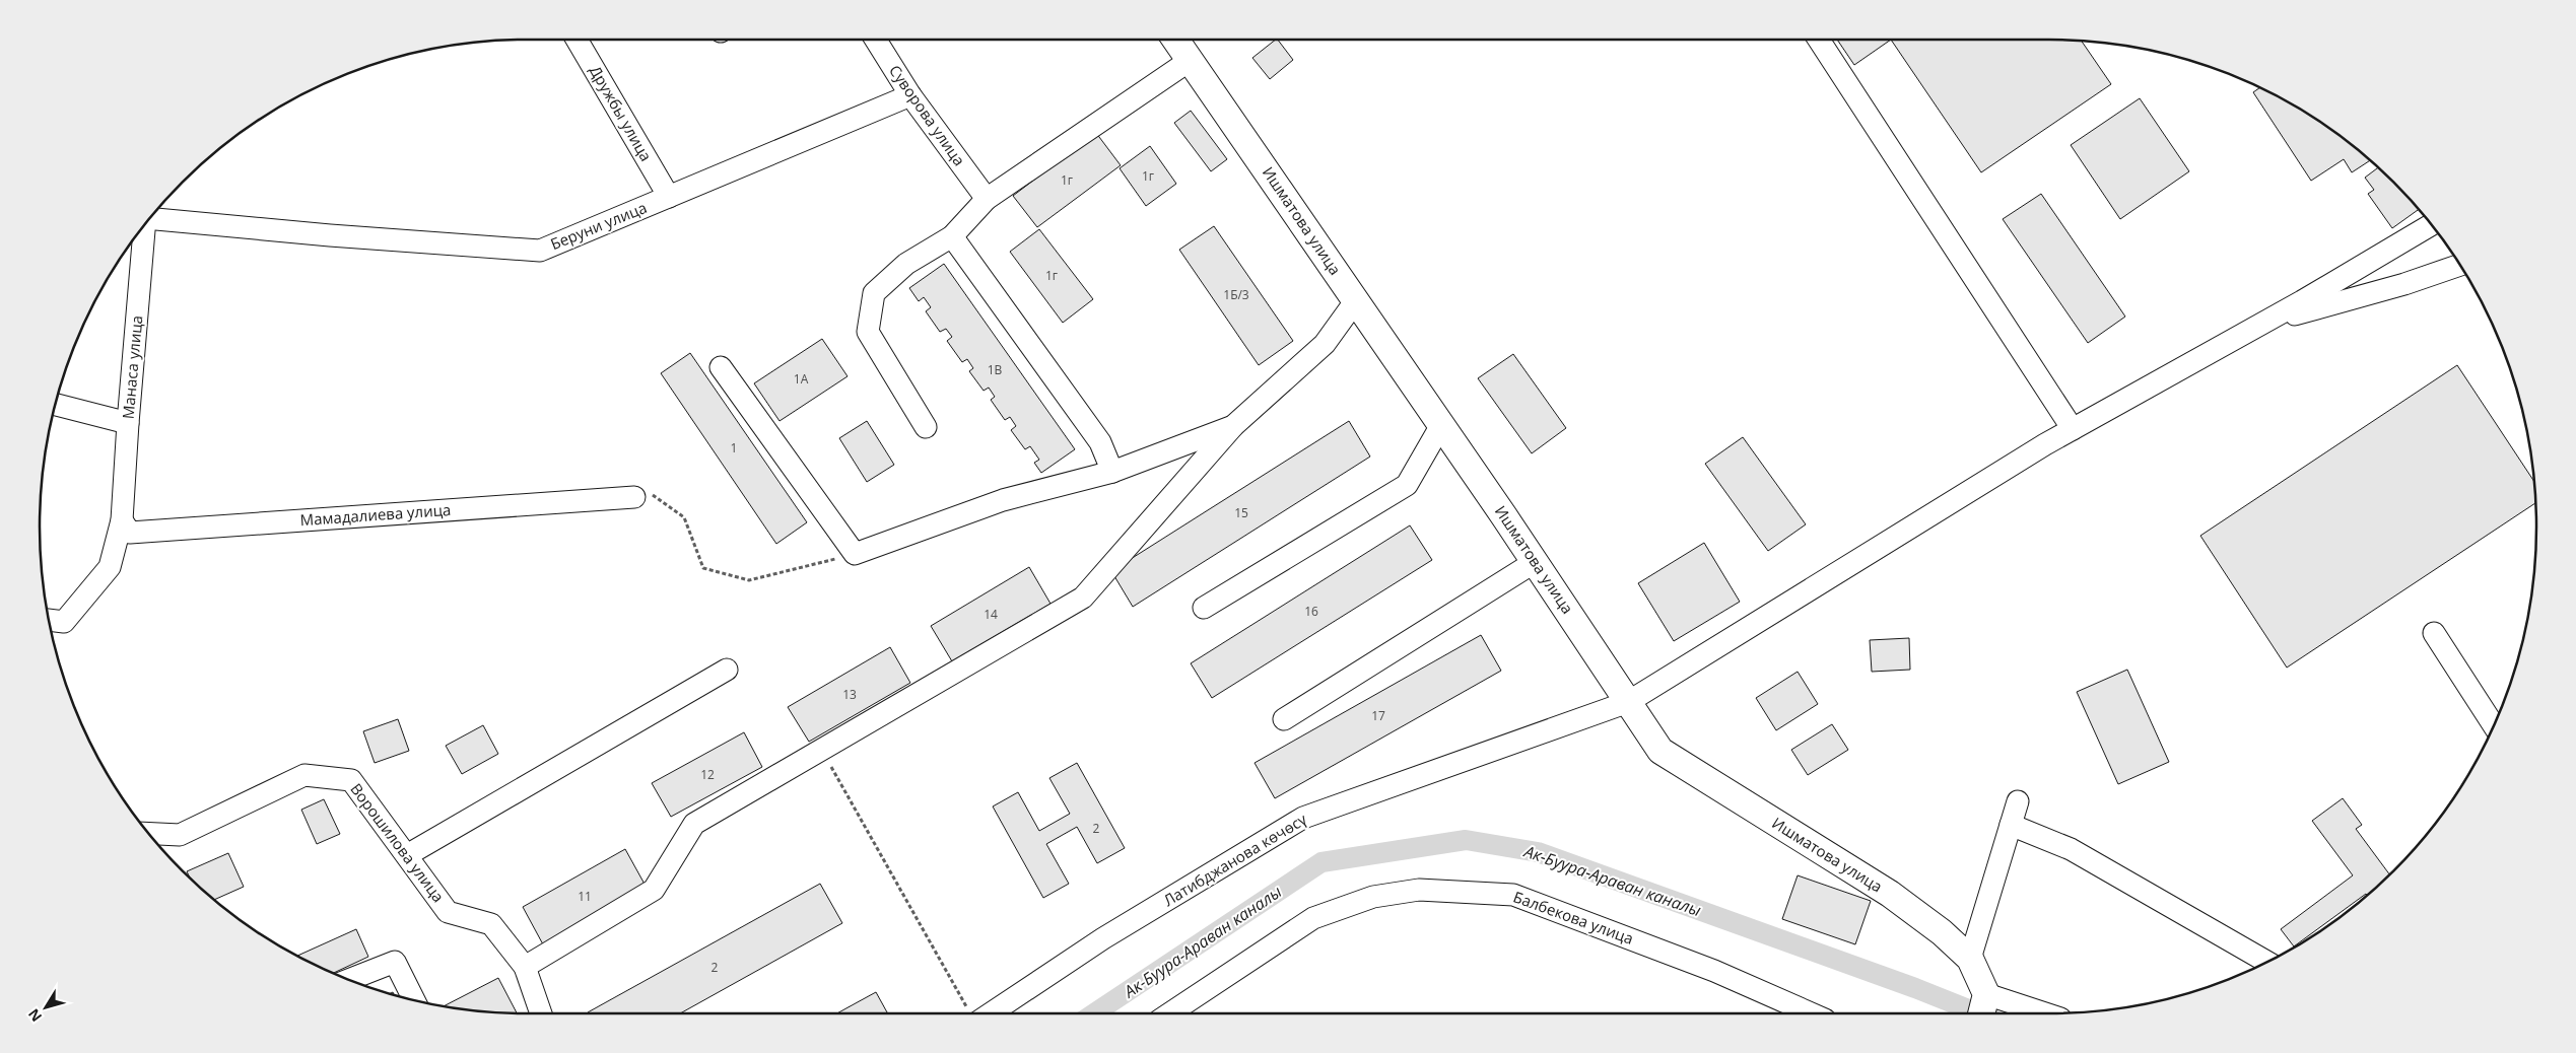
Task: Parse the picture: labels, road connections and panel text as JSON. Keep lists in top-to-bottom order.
{
  "streets": {
    "main road": ["Ишматова улица"],
    "street": [
      "Дружбы улица",
      "Суворова улица",
      "Беруни улица",
      "Манаса улица",
      "Мамадалиева улица",
      "Ворошилова улица",
      "Латибджанова көчөсү",
      "Балбекова улица"
    ]
  },
  "crossings": [
    ["Дружбы улица", "Беруни улица"],
    ["Суворова улица", "Беруни улица"],
    ["Ишматова улица", "Латибджанова көчөсү"],
    ["Манаса улица", "Мамадалиева улица"]
  ],
  "water": ["Ак-Буура-Араван каналы"],
  "house_numbers": [
    "1г",
    "1г",
    "1г",
    "1Б/3",
    "1В",
    "1А",
    "1",
    "15",
    "16",
    "14",
    "13",
    "17",
    "12",
    "2",
    "11",
    "2"
  ],
  "north": "bottom left"
}
